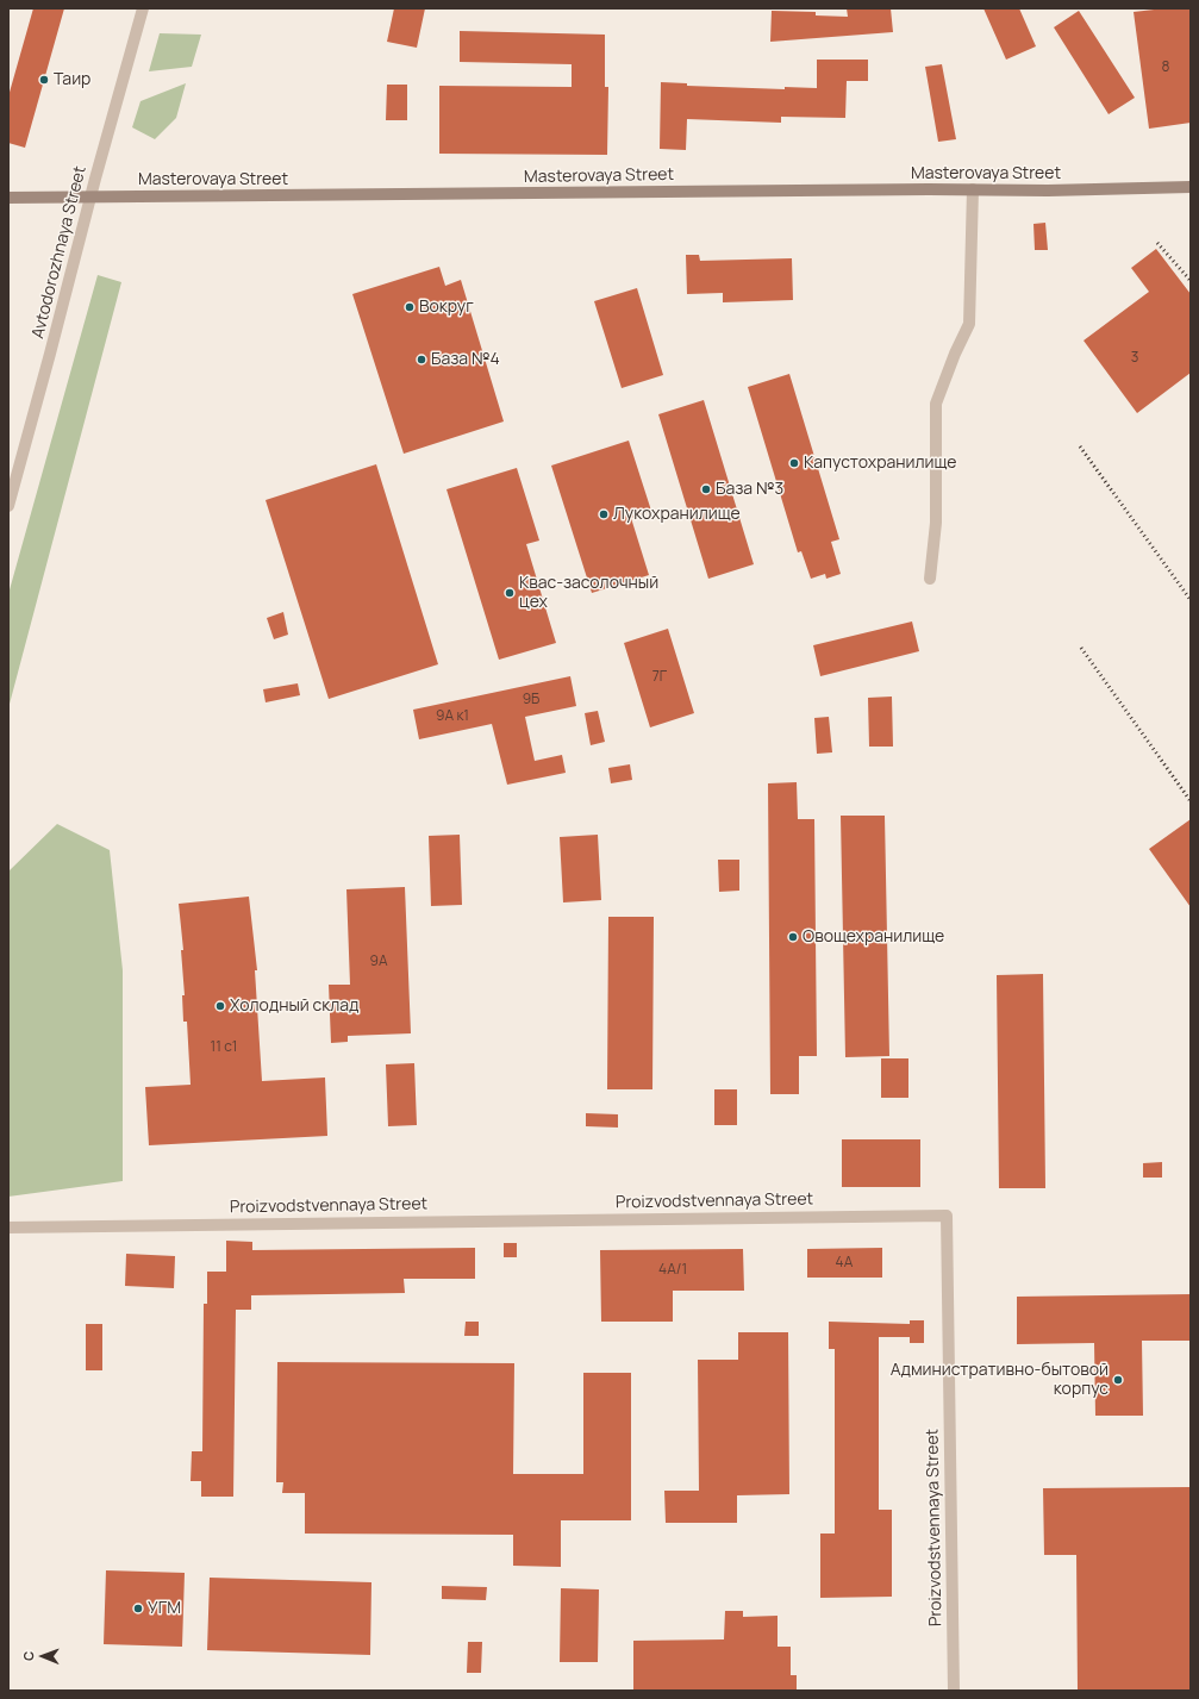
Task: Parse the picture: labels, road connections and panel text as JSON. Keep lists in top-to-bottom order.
{
  "streets": {
    "main road": ["Masterovaya Street"],
    "street": ["Avtodorozhnaya Street", "Proizvodstvennaya Street"]
  },
  "crossings": [
    ["Masterovaya Street", "Avtodorozhnaya Street"]
  ],
  "places": [
    "Таир",
    "Вокруг",
    "База №4",
    "Капустохранилище",
    "База №3",
    "Лукохранилище",
    "Квас-засолочный цех",
    "Овощехранилище",
    "Холодный склад",
    "Административно-бытовой корпус",
    "УГМ"
  ],
  "house_numbers": [
    "8",
    "3",
    "7Г",
    "9Б",
    "9А к1",
    "9А",
    "11 с1",
    "4А",
    "4А/1"
  ],
  "north": "left"
}
